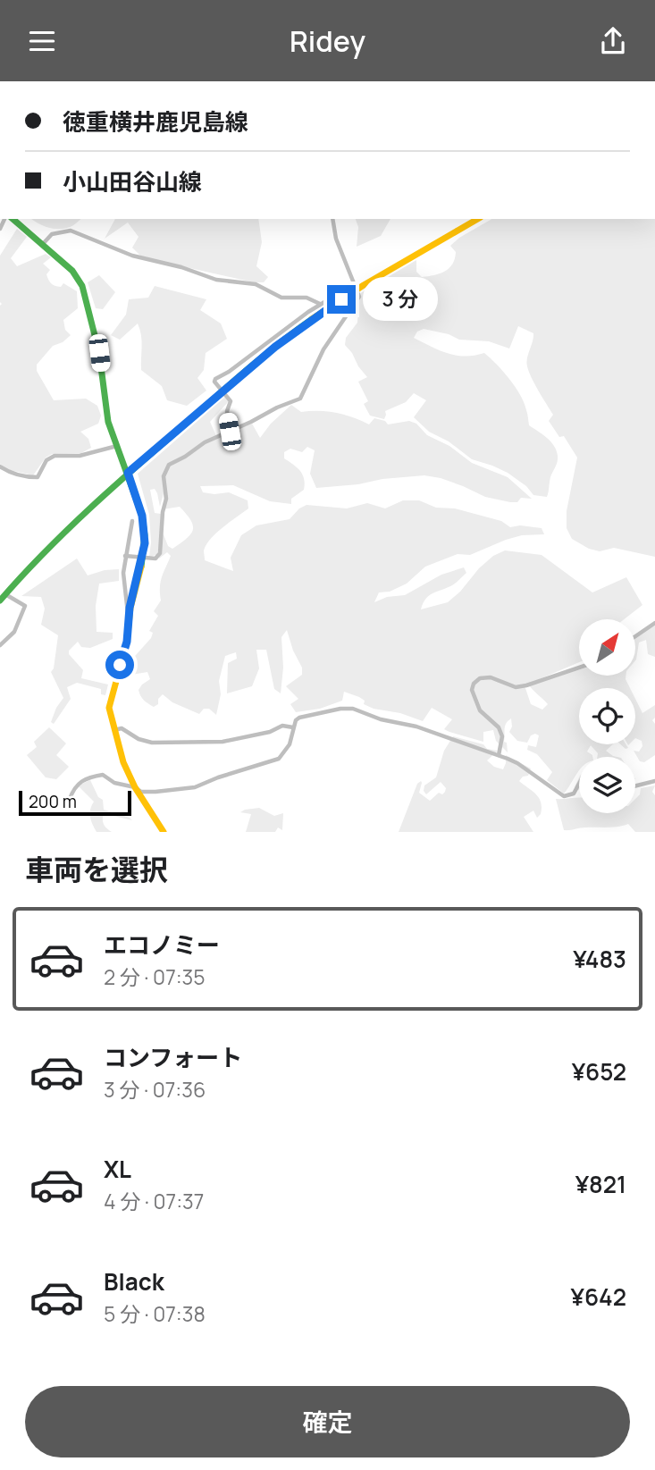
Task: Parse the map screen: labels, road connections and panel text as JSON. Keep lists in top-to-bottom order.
{
  "scale_bar": "200 m",
  "north": "top right",
  "page": {
    "header": "Ridey",
    "banner": ["徳重横井鹿児島線", "小山田谷山線"],
    "bubble": "3 分",
    "scale": "200 m",
    "heading": "車両を選択",
    "list": [
      {
        "name": "エコノミー",
        "note": "2 分 · 07:35",
        "value": "¥483"
      },
      {
        "name": "コンフォート",
        "note": "3 分 · 07:36",
        "value": "¥652"
      },
      {
        "name": "XL",
        "note": "4 分 · 07:37",
        "value": "¥821"
      },
      {
        "name": "Black",
        "note": "5 分 · 07:38",
        "value": "¥642"
      }
    ],
    "buttons": "確定"
  }
}
